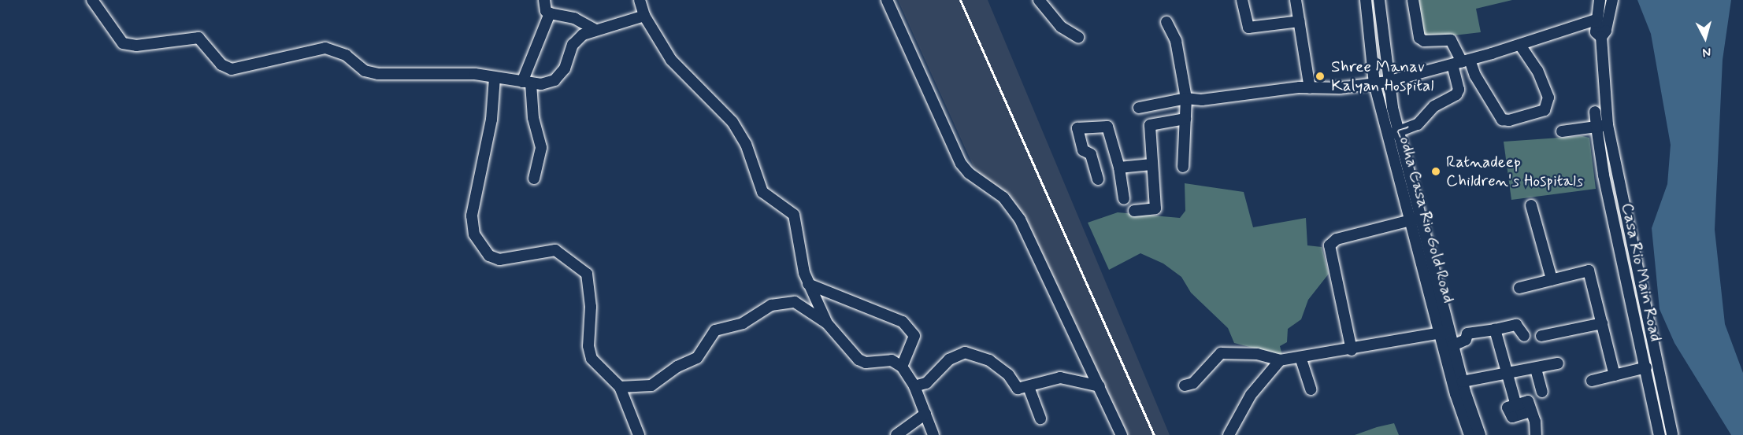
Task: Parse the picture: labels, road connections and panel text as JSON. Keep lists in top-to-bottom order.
{
  "streets": {
    "street": ["Lodha Casa Rio Gold Road", "Casa Rio Main Road"]
  },
  "places": ["Shree Manav Kalyan Hospital", "Ratnadeep Children's Hospitals"],
  "north": "bottom"
}
